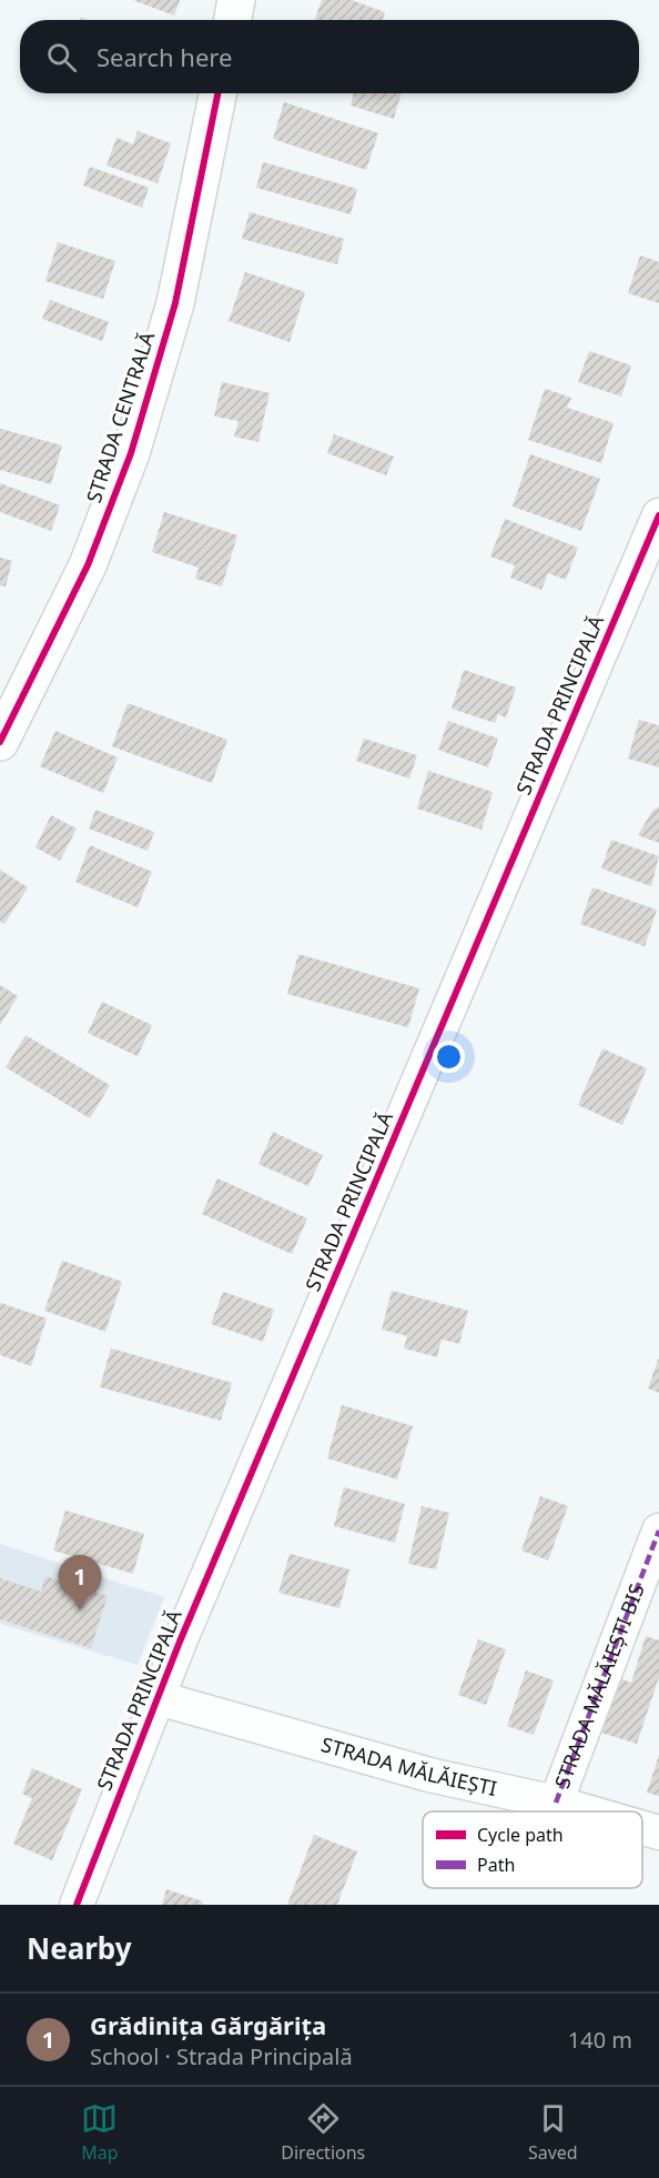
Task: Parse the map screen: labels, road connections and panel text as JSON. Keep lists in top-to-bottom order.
{
  "streets": {
    "main road": ["STRADA CENTRALĂ"],
    "street": ["STRADA PRINCIPALĂ", "STRADA MĂLĂIEȘTI BIS", "STRADA MĂLĂIEȘTI"]
  },
  "crossings": [
    ["STRADA PRINCIPALĂ", "STRADA MĂLĂIEȘTI"],
    ["STRADA MĂLĂIEȘTI BIS", "STRADA MĂLĂIEȘTI"]
  ],
  "legend": ["Cycle path", "Path"],
  "page": {
    "search": "Search here",
    "pins": "1",
    "heading": "Nearby",
    "list": [
      {
        "mark": "1",
        "name": "Grădinița Gărgărița",
        "note": "School · Strada Principală",
        "value": "140 m"
      }
    ],
    "nav": ["Map", "Directions", "Saved"]
  }
}
